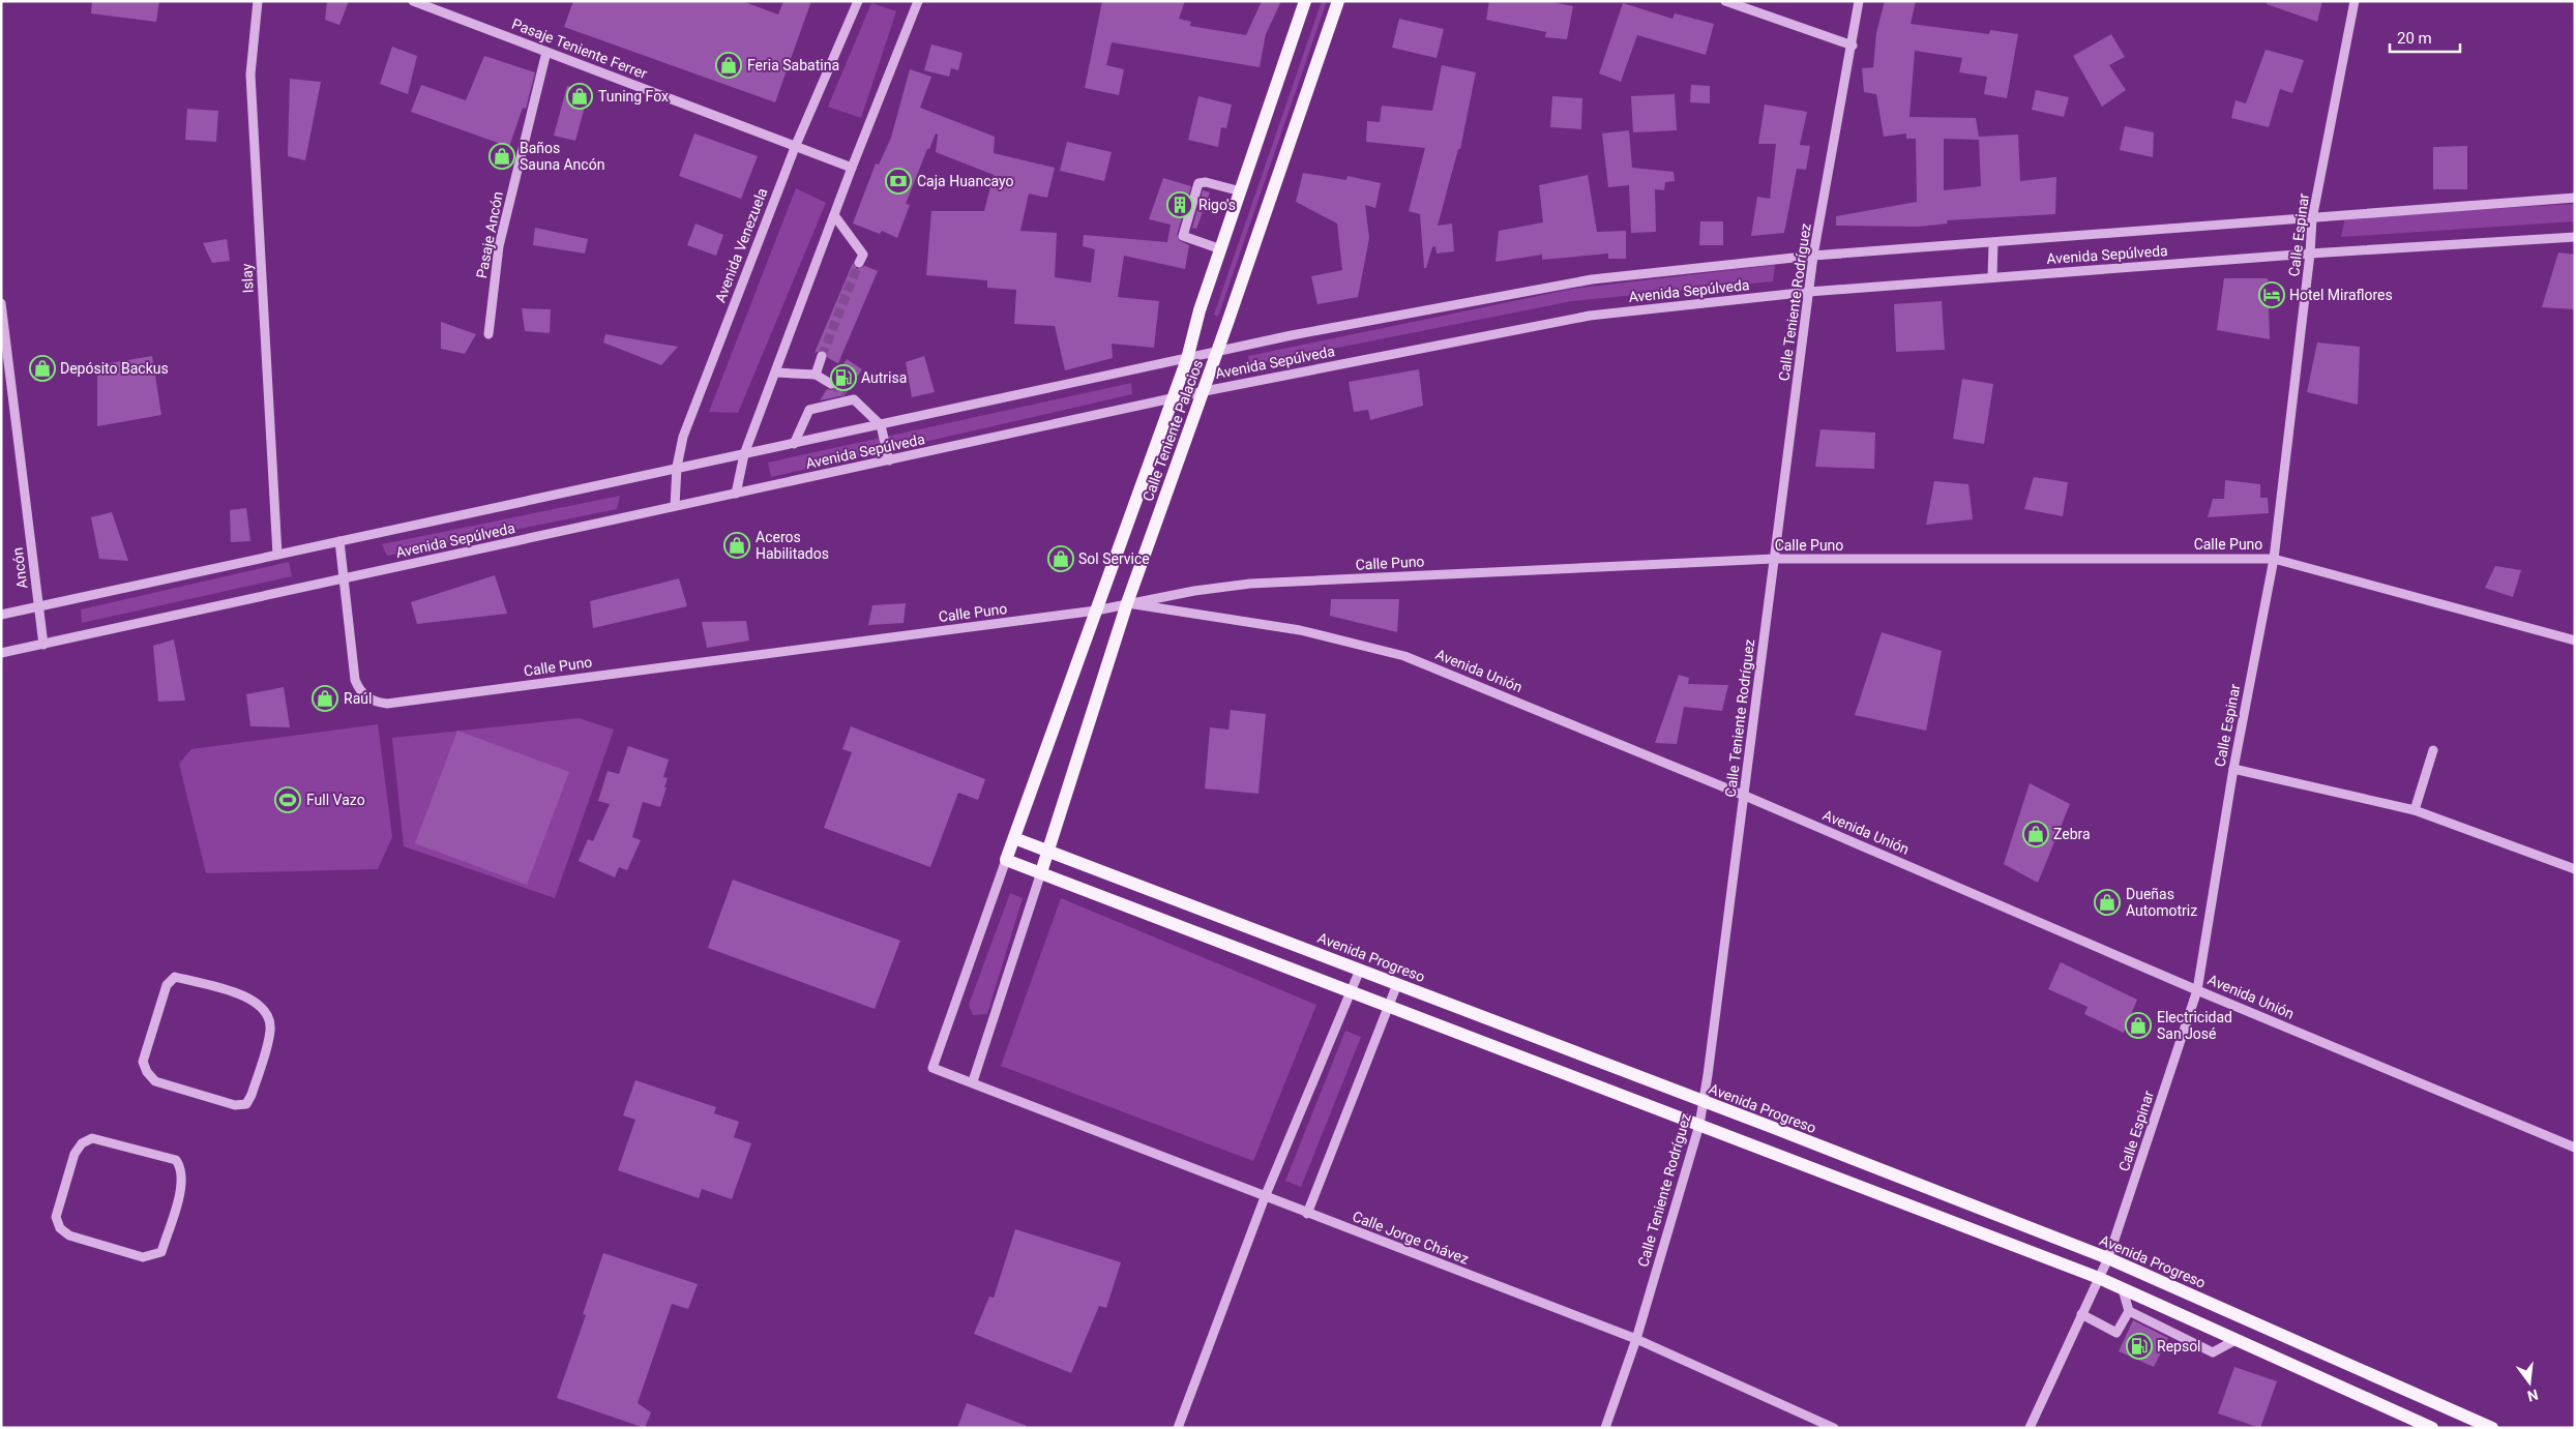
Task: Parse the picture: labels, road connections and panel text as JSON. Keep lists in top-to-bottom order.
{
  "streets": {
    "main road": ["Calle Teniente Palacios", "Avenida Progreso"],
    "street": [
      "Pasaje Teniente Ferrer",
      "Pasaje Ancón",
      "Calle Espinar",
      "Avenida Venezuela",
      "Avenida Sepúlveda",
      "Islay",
      "Calle Teniente Rodríguez",
      "Calle Puno",
      "Ancón",
      "Avenida Unión",
      "Calle Jorge Chávez"
    ]
  },
  "crossings": [
    ["Pasaje Teniente Ferrer", "Pasaje Ancón"],
    ["Pasaje Teniente Ferrer", "Avenida Venezuela"],
    ["Calle Espinar", "Avenida Sepúlveda"],
    ["Calle Espinar", "Calle Puno"],
    ["Calle Espinar", "Avenida Unión"],
    ["Calle Espinar", "Avenida Progreso"],
    ["Avenida Venezuela", "Avenida Sepúlveda"],
    ["Avenida Sepúlveda", "Islay"],
    ["Avenida Sepúlveda", "Calle Teniente Rodríguez"],
    ["Avenida Sepúlveda", "Calle Teniente Palacios"],
    ["Avenida Sepúlveda", "Calle Puno"],
    ["Avenida Sepúlveda", "Ancón"],
    ["Calle Teniente Rodríguez", "Calle Puno"],
    ["Calle Teniente Rodríguez", "Avenida Unión"],
    ["Calle Teniente Rodríguez", "Avenida Progreso"],
    ["Calle Teniente Rodríguez", "Calle Jorge Chávez"],
    ["Calle Teniente Palacios", "Calle Puno"],
    ["Calle Teniente Palacios", "Avenida Unión"],
    ["Calle Teniente Palacios", "Avenida Progreso"],
    ["Calle Teniente Palacios", "Calle Jorge Chávez"],
    ["Calle Puno", "Avenida Unión"]
  ],
  "places": {
    "shop": [
      "Feria Sabatina",
      "Tuning Fox",
      "Baños Sauna Ancón",
      "Depósito Backus",
      "Aceros Habilitados",
      "Sol Service",
      "Raúl",
      "Zebra",
      "Dueñas Automotriz",
      "Electricidad San José"
    ],
    "bank": ["Caja Huancayo"],
    "building": ["Rigo's"],
    "hotel": ["Hotel Miraflores"],
    "fuel station": ["Autrisa", "Repsol"],
    "sports": ["Full Vazo"]
  },
  "scale_bar": "20 m",
  "north": "bottom"
}
